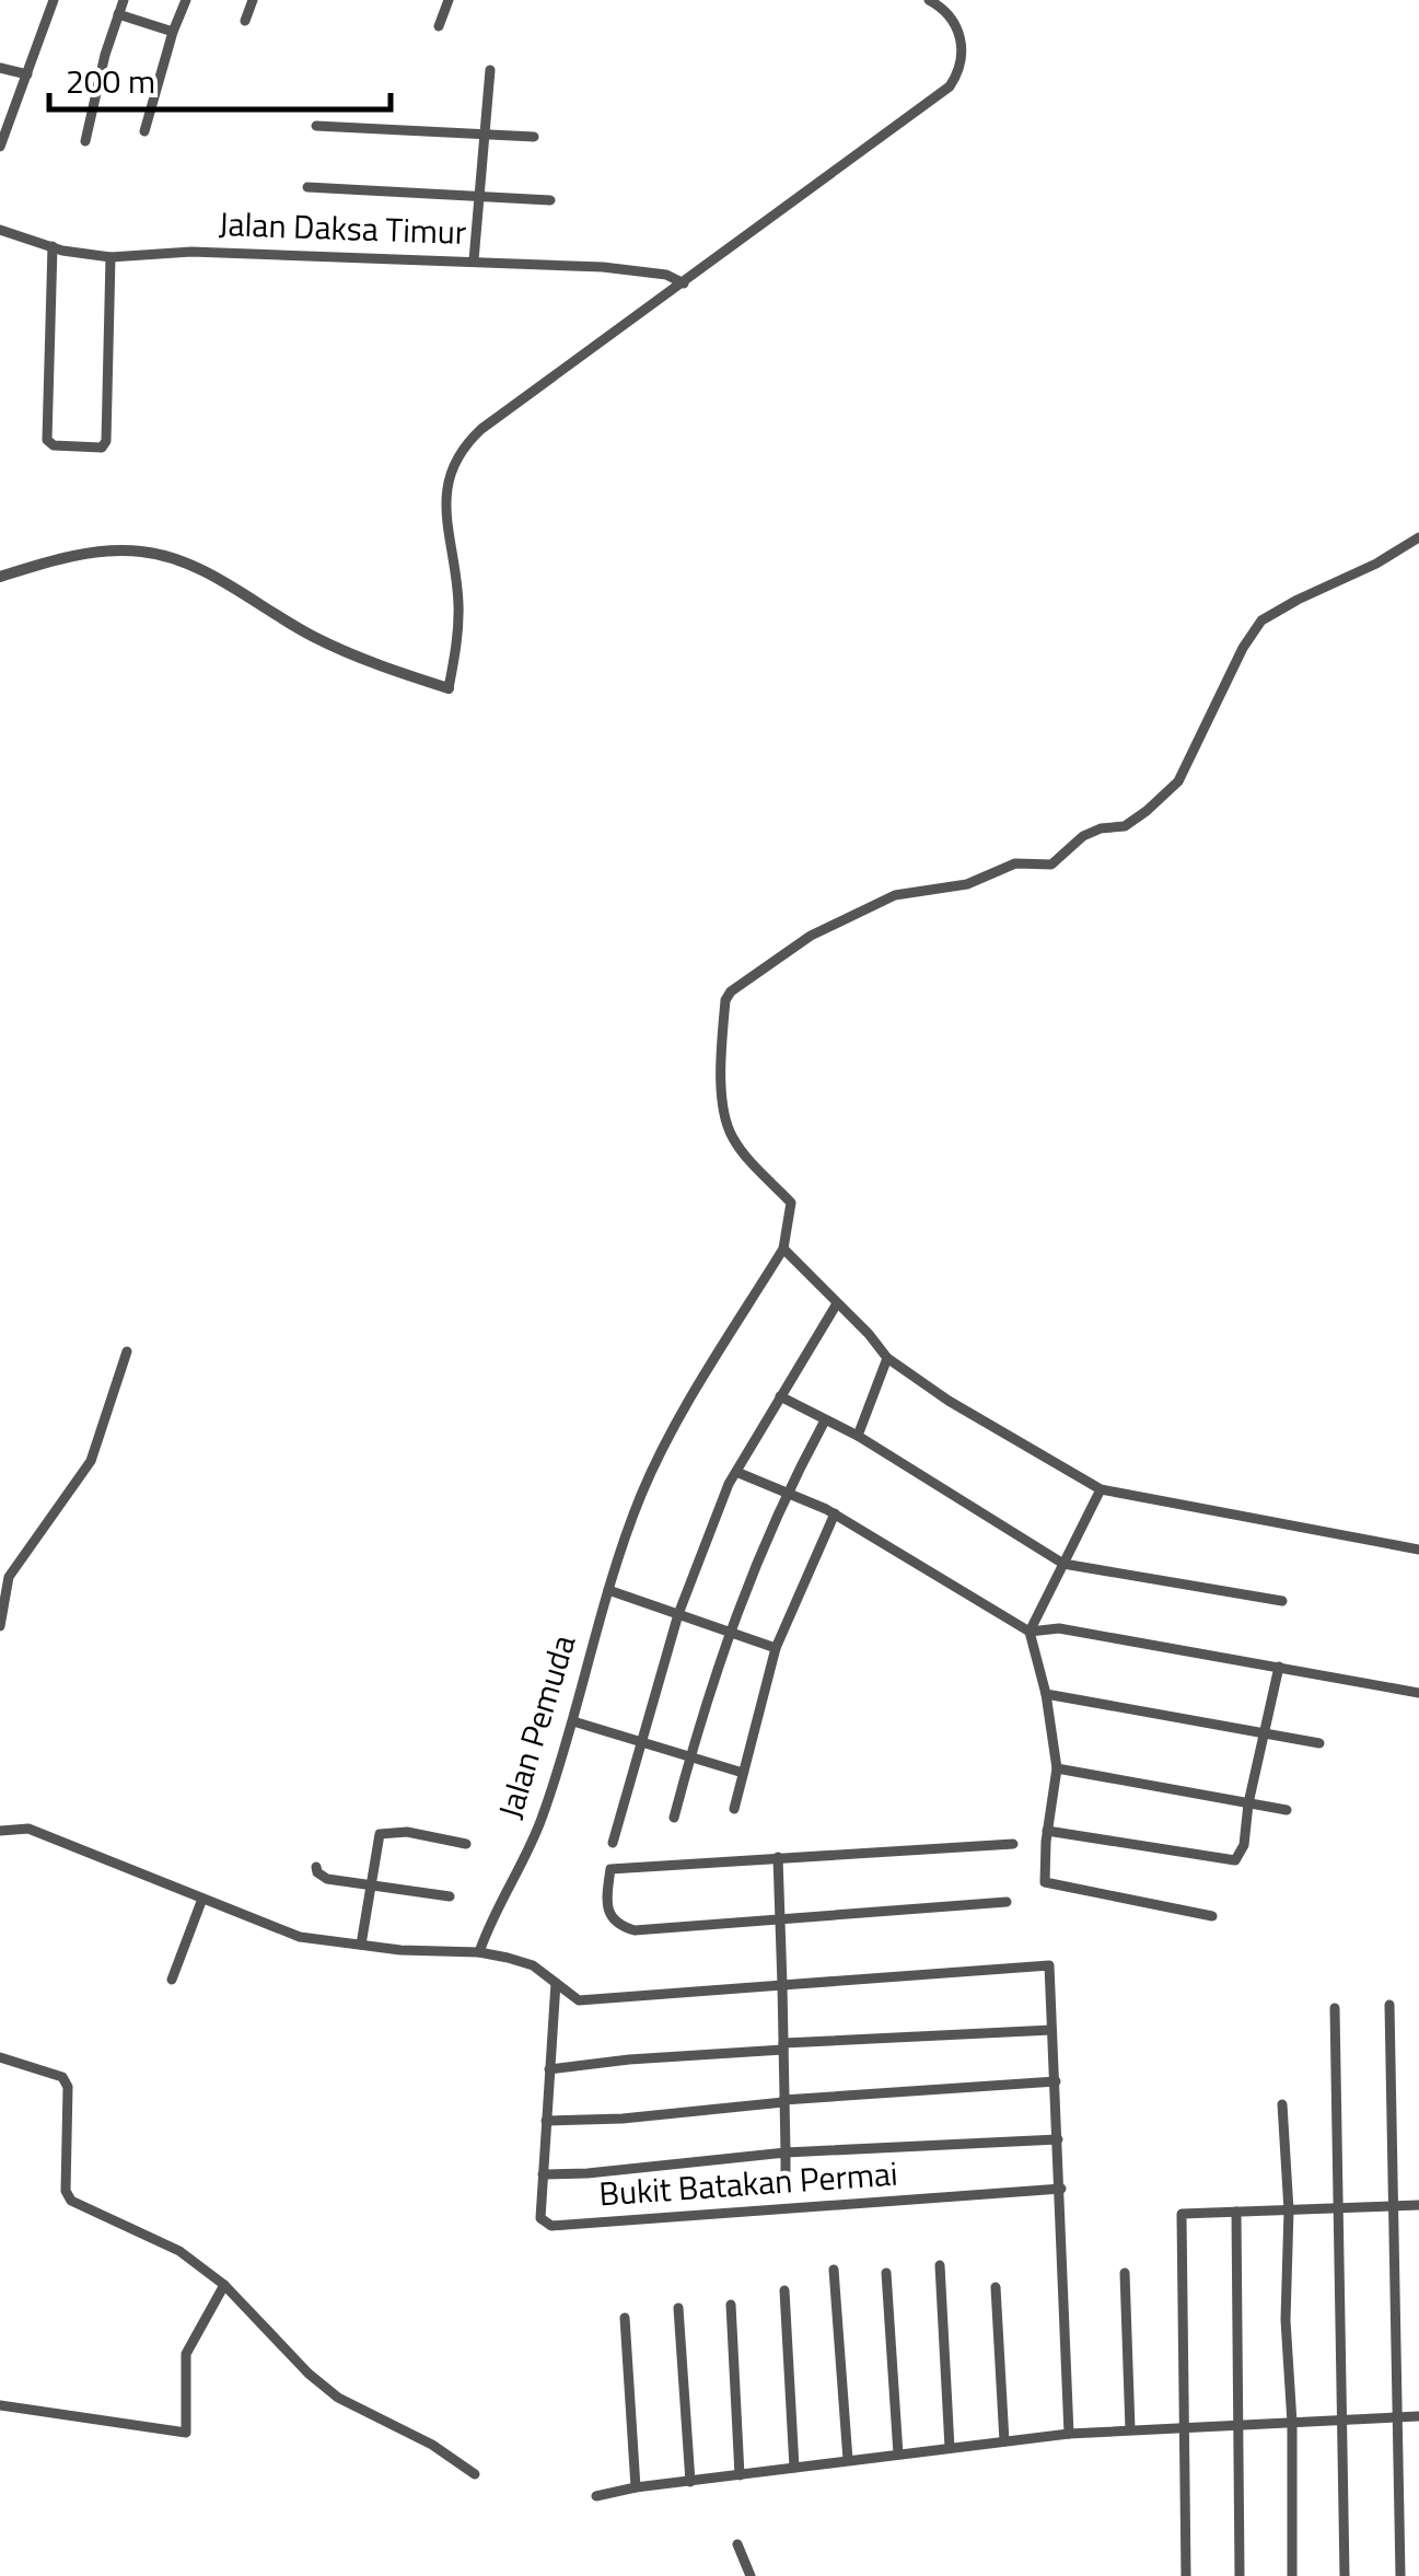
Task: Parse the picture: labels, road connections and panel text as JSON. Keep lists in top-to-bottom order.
{
  "streets": {
    "street": ["Jalan Daksa Timur", "Jalan Pemuda", "Bukit Batakan Permai"]
  },
  "scale_bar": "200 m"
}
